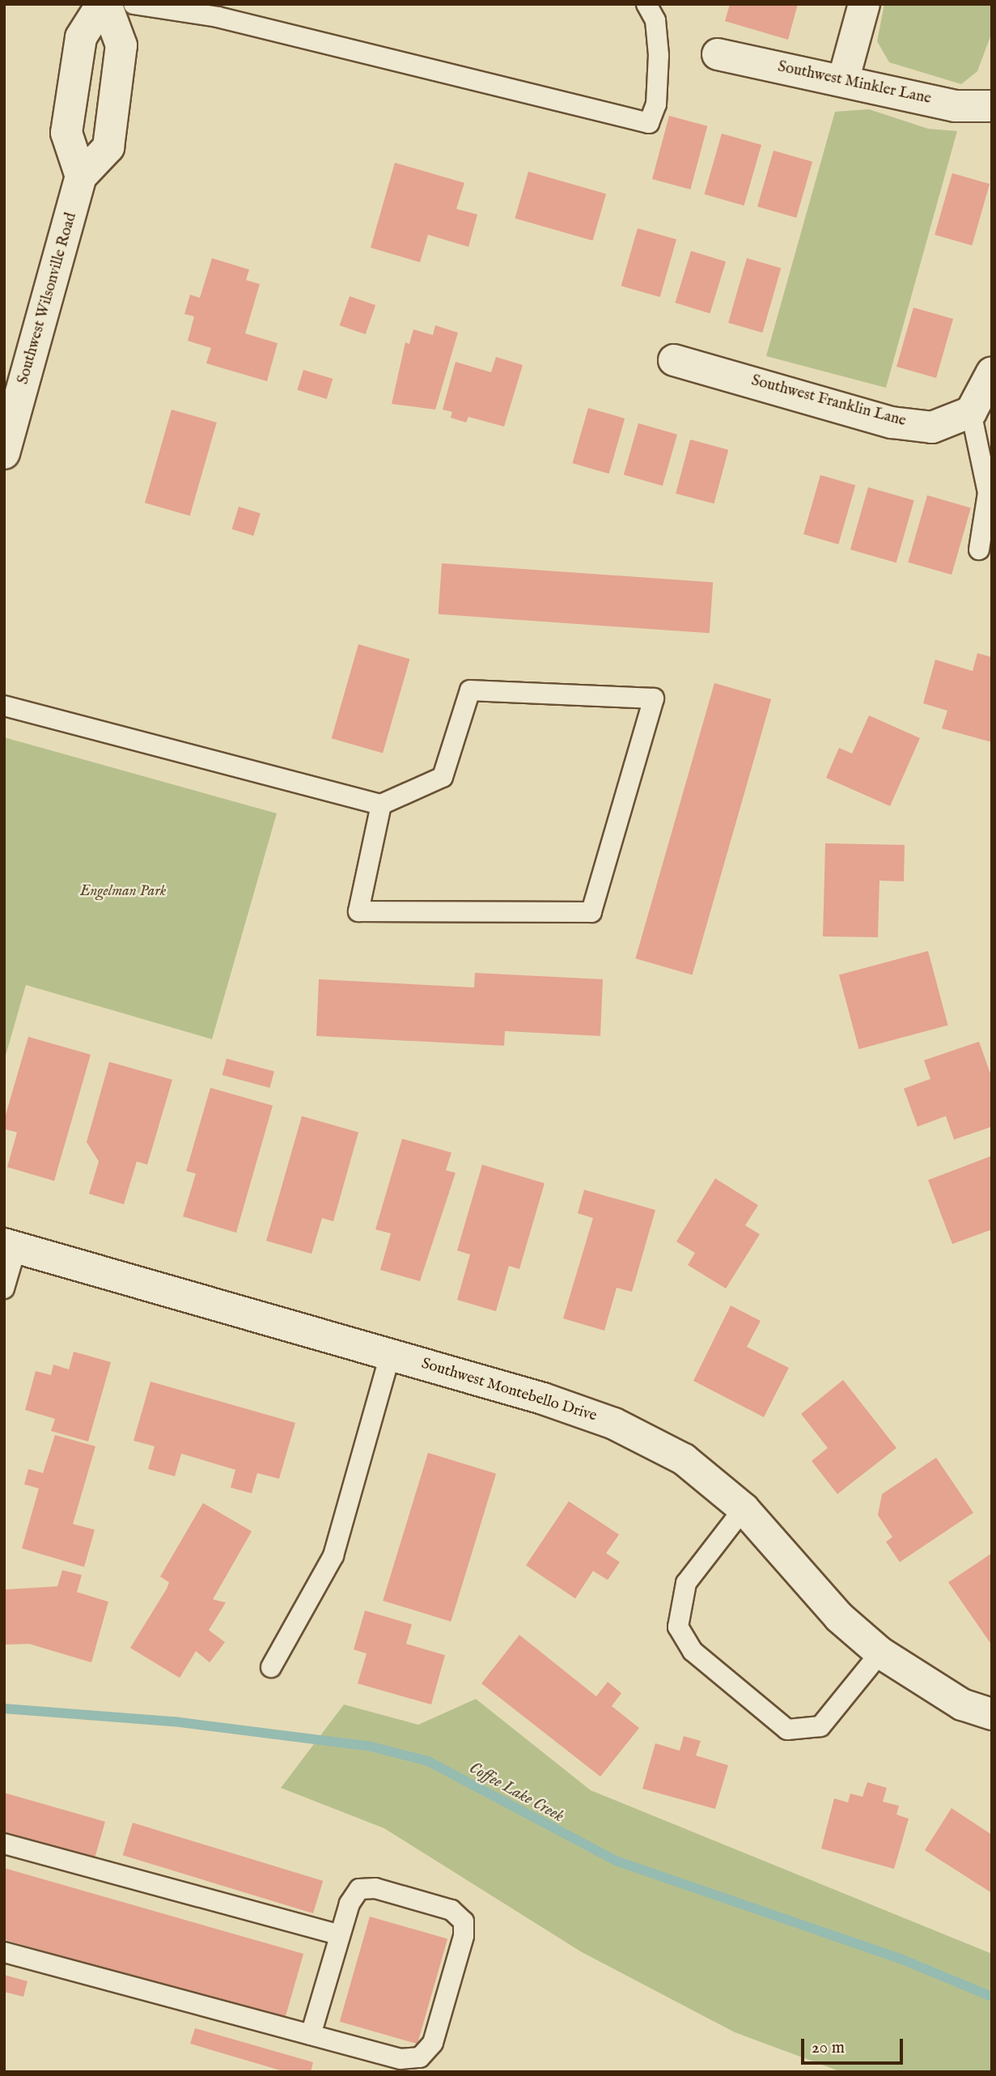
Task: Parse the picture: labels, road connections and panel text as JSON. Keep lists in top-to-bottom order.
{
  "streets": {
    "street": [
      "Southwest Minkler Lane",
      "Southwest Wilsonville Road",
      "Southwest Franklin Lane",
      "Southwest Montebello Drive"
    ]
  },
  "water": ["Coffee Lake Creek"],
  "parks": ["Engelman Park"],
  "scale_bar": "20 m"
}
